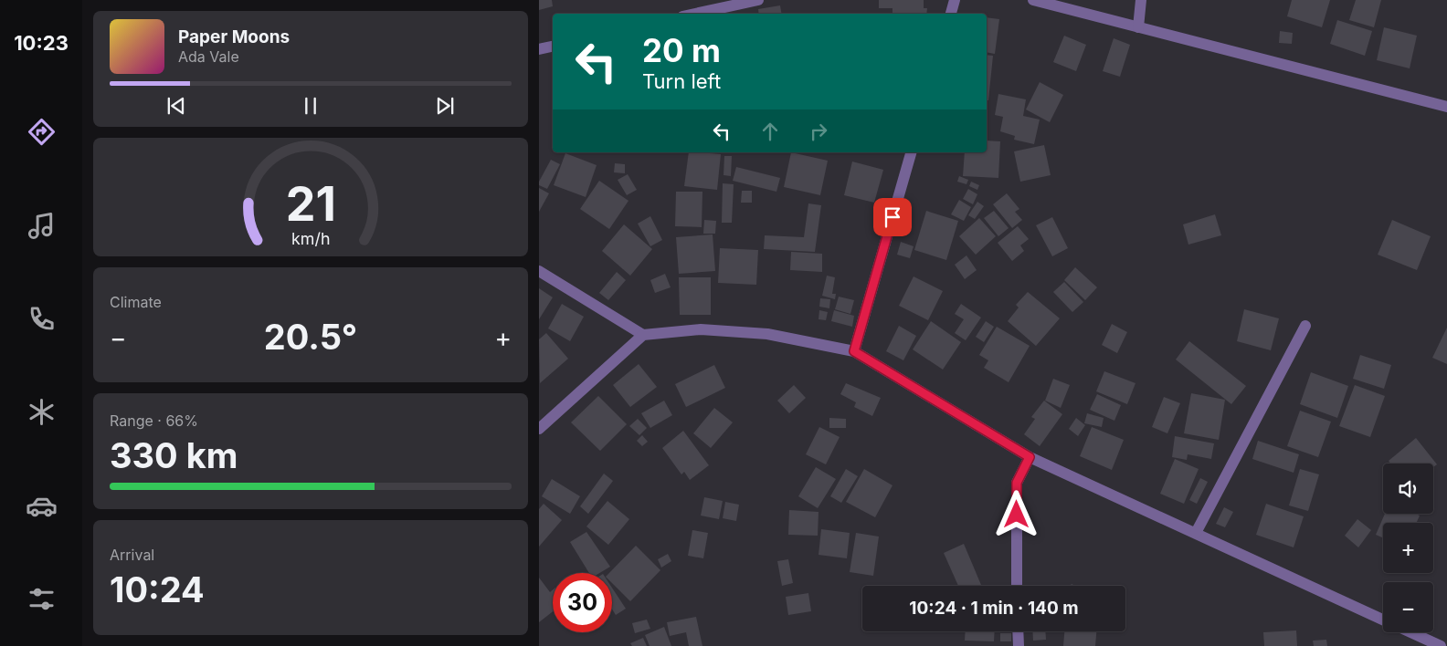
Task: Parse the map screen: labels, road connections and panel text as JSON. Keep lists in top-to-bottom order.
{
  "page": {
    "tabs": "10:23",
    "turn": ["20 m", "Turn left"],
    "song": ["Paper Moons", "Ada Vale"],
    "tile": [
      "Climate",
      ["Range · 66%", "330 km"],
      ["Arrival", "10:24"]
    ],
    "heat": ["−", "20.5°", "+"],
    "map_buttons": ["+", "−"],
    "limit": "30",
    "trip": "10:24 · 1 min · 140 m",
    "gauge": ["21", "km/h"]
  }
}
